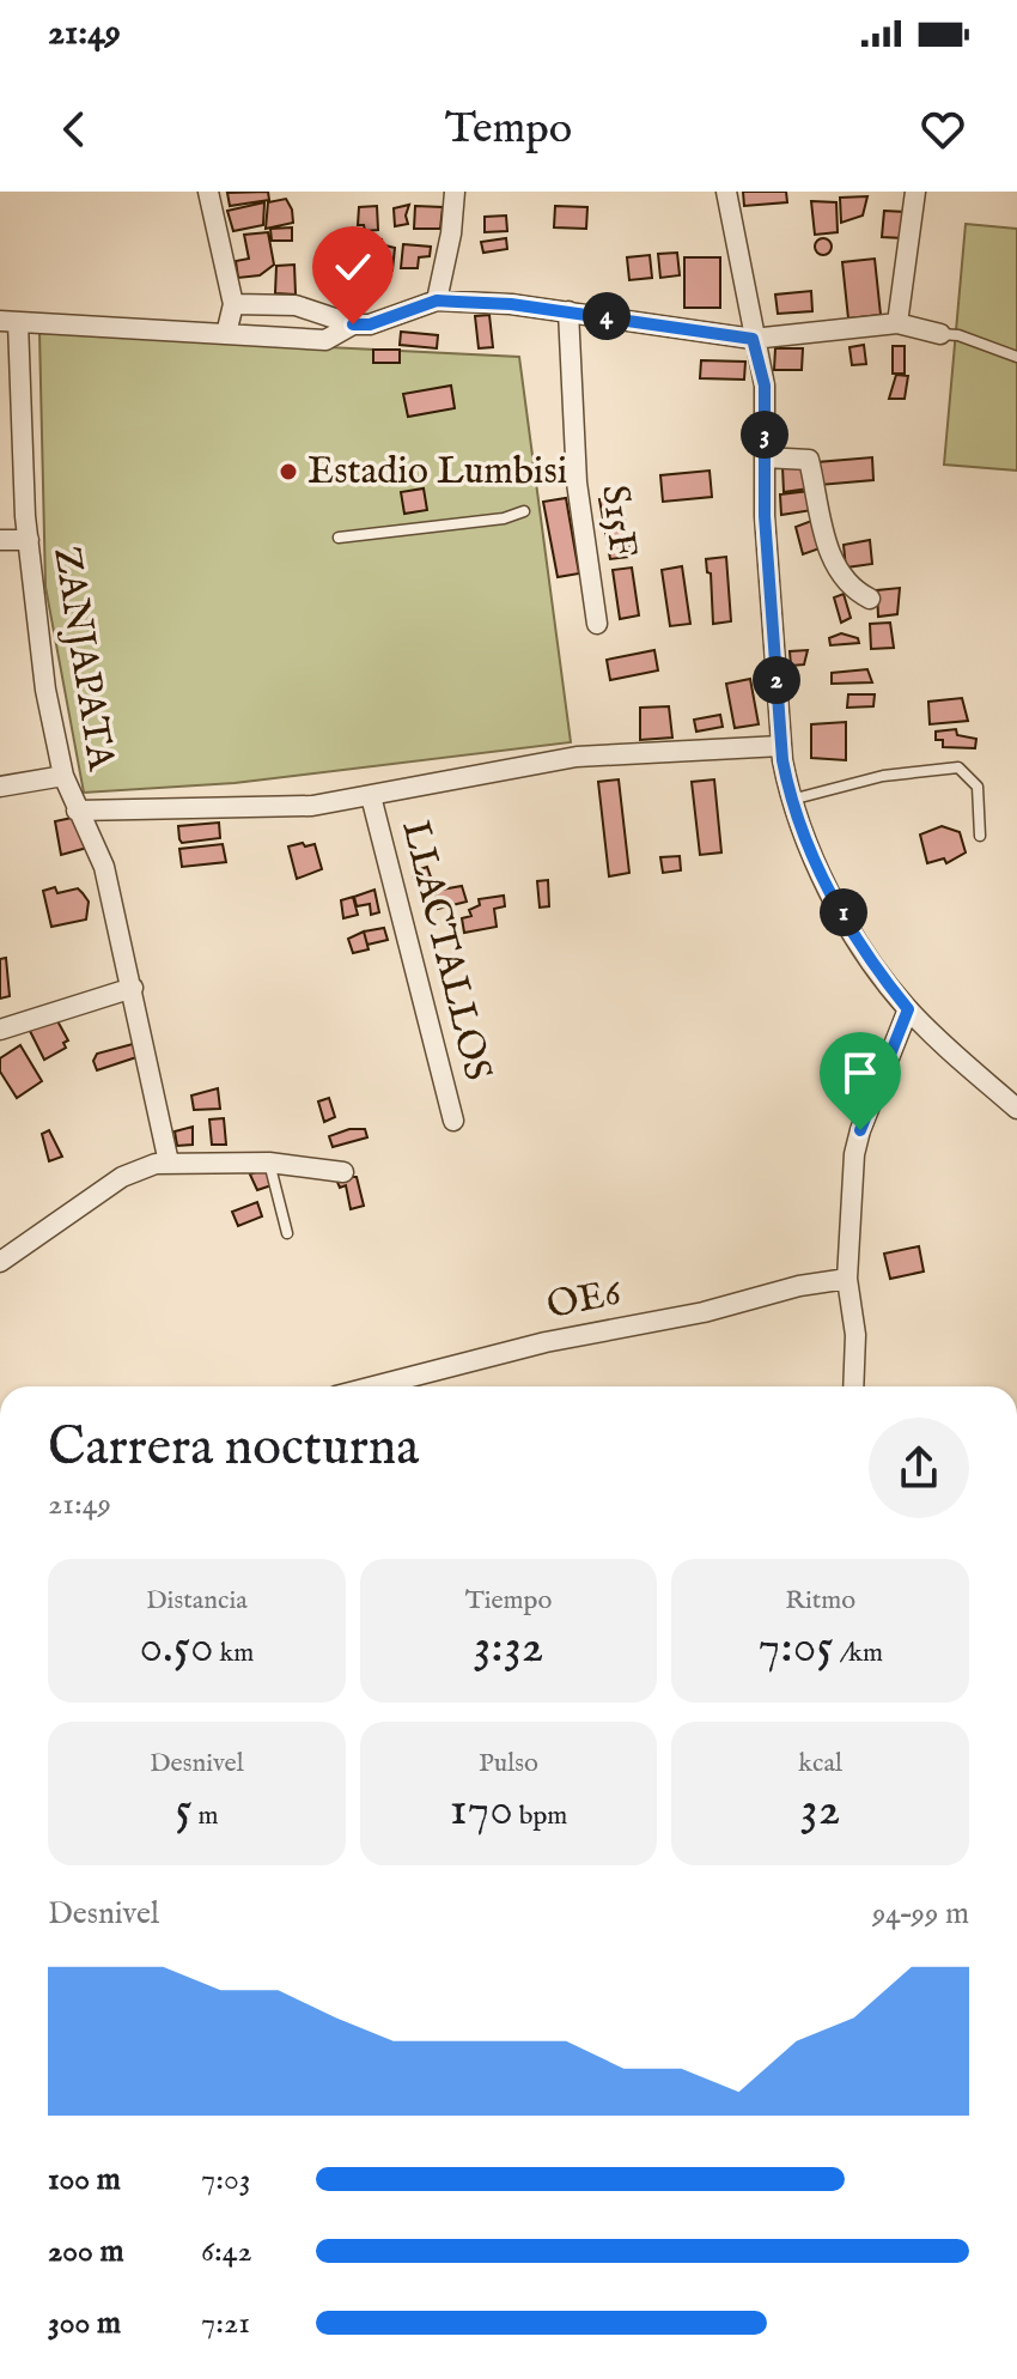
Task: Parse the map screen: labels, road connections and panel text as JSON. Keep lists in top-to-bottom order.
{
  "streets": {
    "street": [
      "S15F",
      "ZANJAPATA",
      "LLACTALLOS",
      "OE6"
    ]
  },
  "places": ["Estadio Lumbisi"],
  "page": {
    "status": "21:49",
    "header": "Tempo",
    "pins": [
      "4",
      "3",
      "2",
      "1"
    ],
    "heading": ["Carrera nocturna", "21:49"],
    "stats": [
      ["Distancia", "0.50 km"],
      ["Tiempo", "3:32"],
      ["Ritmo", "7:05 /km"],
      ["Desnivel", "5 m"],
      ["Pulso", "170 bpm"],
      ["kcal", "32"]
    ],
    "chart": ["Desnivel", "94–99 m"],
    "list": [
      {
        "name": "100 m",
        "note": "7:03"
      },
      {
        "name": "200 m",
        "note": "6:42"
      },
      {
        "name": "300 m",
        "note": "7:21"
      }
    ]
  }
}
